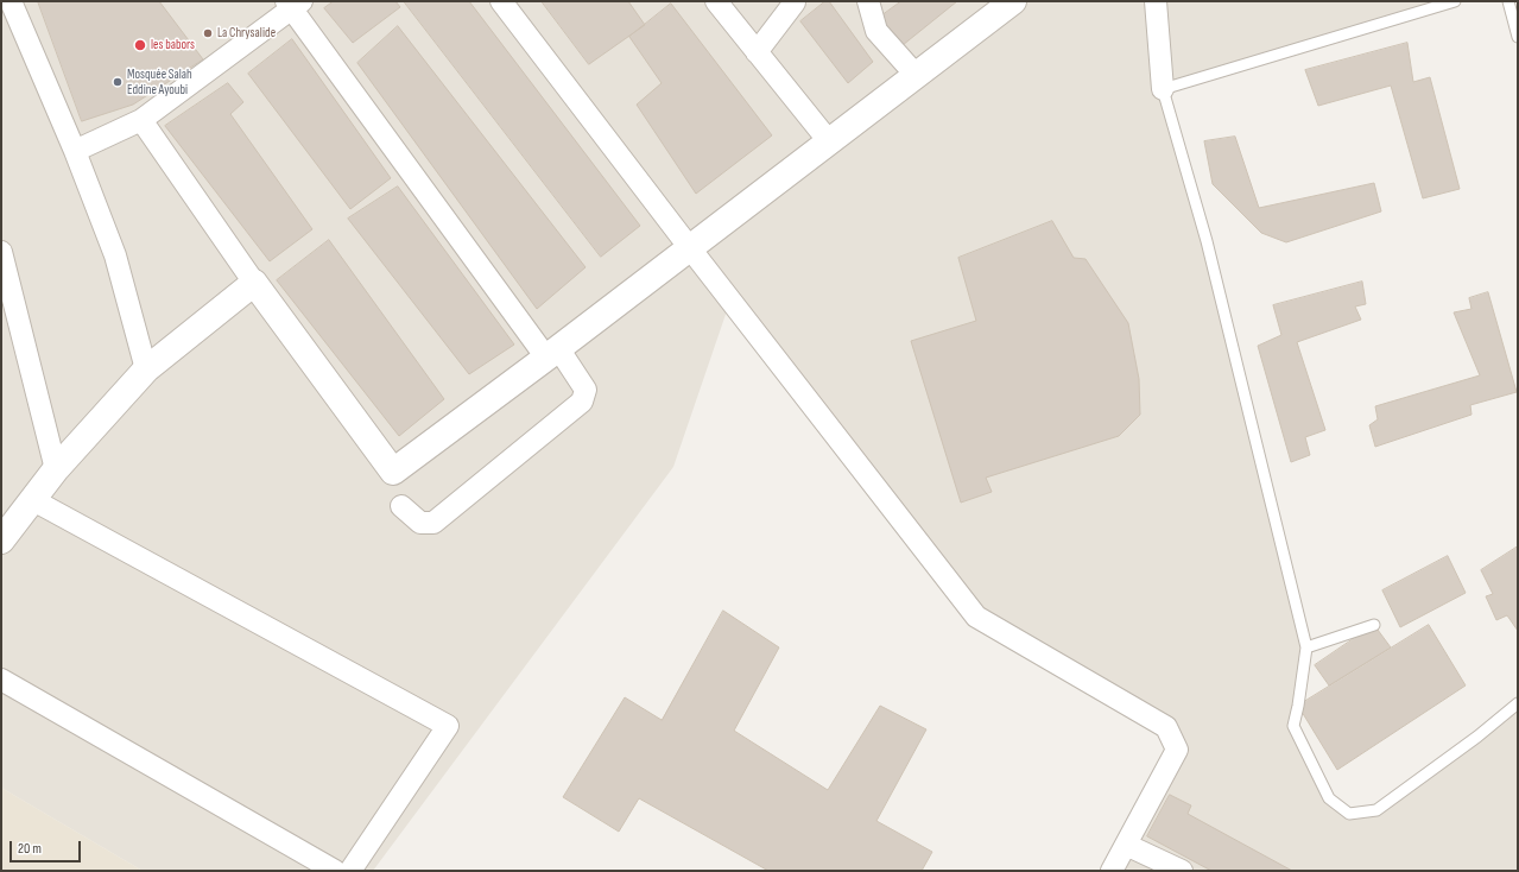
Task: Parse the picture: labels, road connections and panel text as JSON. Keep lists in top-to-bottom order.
{
  "places": ["La Chrysalide", "les babors", "Mosquée Salah Eddine Ayoubi"],
  "scale_bar": "20 m"
}
